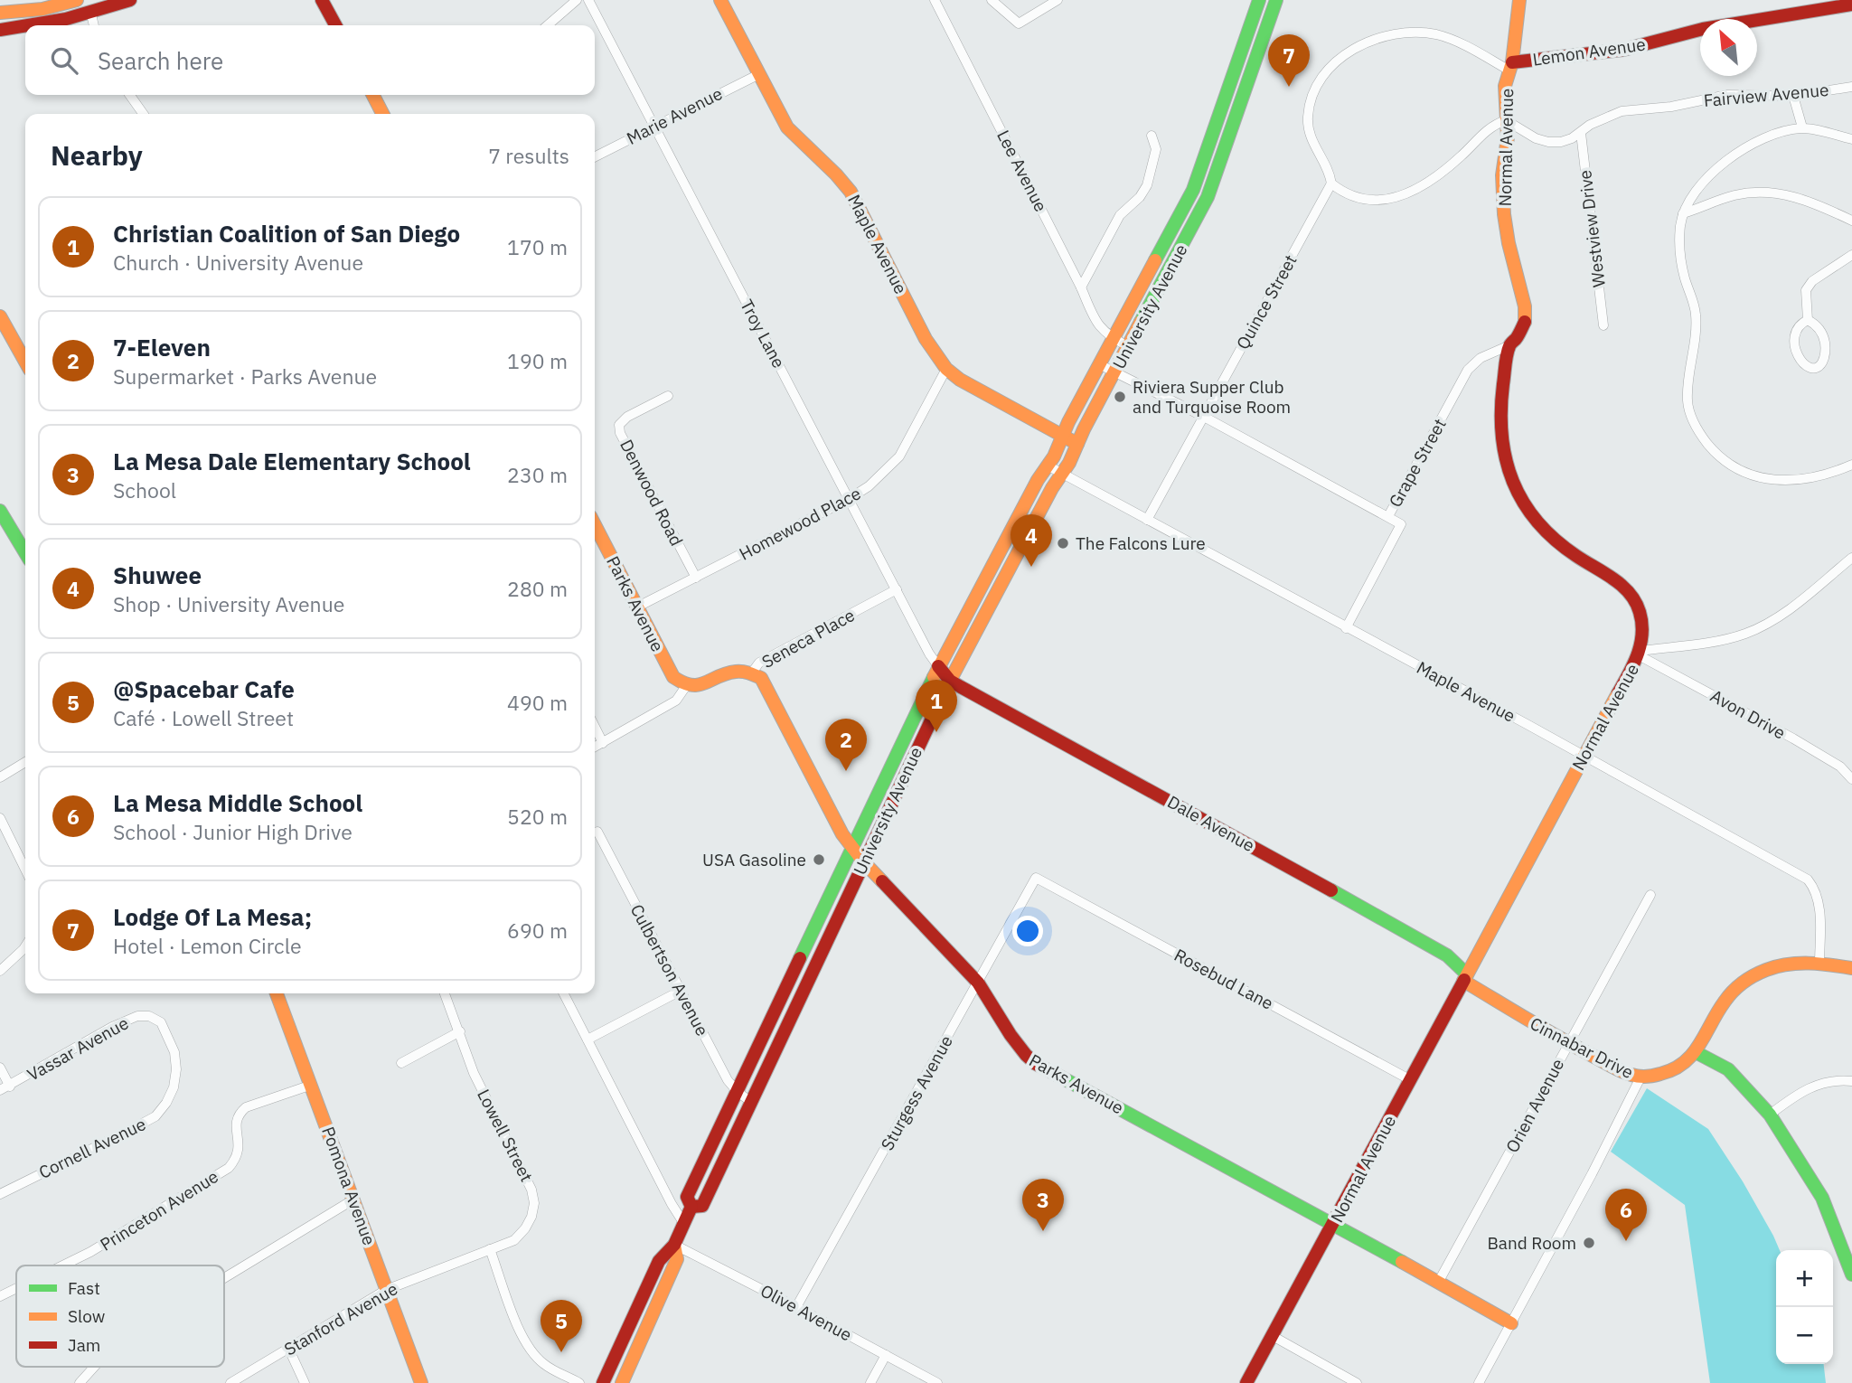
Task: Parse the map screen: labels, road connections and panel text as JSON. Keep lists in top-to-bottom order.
{
  "streets": {
    "street": [
      "Lemon Avenue",
      "Fairview Avenue",
      "Marie Avenue",
      "Normal Avenue",
      "Lee Avenue",
      "Westview Drive",
      "Maple Avenue",
      "Quince Street",
      "University Avenue",
      "Troy Lane",
      "Grape Street",
      "Denwood Road",
      "Homewood Place",
      "Parks Avenue",
      "Seneca Place",
      "Avon Drive",
      "Dale Avenue",
      "Culbertson Avenue",
      "Rosebud Lane",
      "Cinnabar Drive",
      "Vassar Avenue",
      "Sturgess Avenue",
      "Orien Avenue",
      "Lowell Street",
      "Cornell Avenue",
      "Pomona Avenue",
      "Princeton Avenue",
      "Olive Avenue",
      "Stanford Avenue"
    ]
  },
  "crossings": [
    ["Lemon Avenue", "Fairview Avenue"],
    ["Lemon Avenue", "Normal Avenue"],
    ["Lemon Avenue", "Quince Street"],
    ["Fairview Avenue", "Normal Avenue"],
    ["Fairview Avenue", "Westview Drive"],
    ["Fairview Avenue", "Quince Street"],
    ["Marie Avenue", "Maple Avenue"],
    ["Marie Avenue", "Troy Lane"],
    ["Normal Avenue", "Maple Avenue"],
    ["Normal Avenue", "Quince Street"],
    ["Normal Avenue", "Grape Street"],
    ["Normal Avenue", "Parks Avenue"],
    ["Normal Avenue", "Avon Drive"],
    ["Normal Avenue", "Dale Avenue"],
    ["Normal Avenue", "Rosebud Lane"],
    ["Normal Avenue", "Cinnabar Drive"],
    ["Lee Avenue", "University Avenue"],
    ["Maple Avenue", "Quince Street"],
    ["Maple Avenue", "University Avenue"],
    ["Maple Avenue", "Grape Street"],
    ["Maple Avenue", "Homewood Place"],
    ["Maple Avenue", "Cinnabar Drive"],
    ["University Avenue", "Troy Lane"],
    ["University Avenue", "Parks Avenue"],
    ["University Avenue", "Dale Avenue"],
    ["University Avenue", "Culbertson Avenue"],
    ["University Avenue", "Olive Avenue"],
    ["Troy Lane", "Homewood Place"],
    ["Troy Lane", "Seneca Place"],
    ["Denwood Road", "Homewood Place"],
    ["Homewood Place", "Parks Avenue"],
    ["Parks Avenue", "Seneca Place"],
    ["Parks Avenue", "Sturgess Avenue"],
    ["Parks Avenue", "Orien Avenue"],
    ["Dale Avenue", "Cinnabar Drive"],
    ["Rosebud Lane", "Sturgess Avenue"],
    ["Cinnabar Drive", "Orien Avenue"],
    ["Vassar Avenue", "Cornell Avenue"],
    ["Sturgess Avenue", "Olive Avenue"],
    ["Lowell Street", "Stanford Avenue"],
    ["Pomona Avenue", "Princeton Avenue"],
    ["Pomona Avenue", "Stanford Avenue"]
  ],
  "places": [
    "Riviera Supper Club and Turquoise Room",
    "The Falcons Lure",
    "USA Gasoline",
    "Band Room"
  ],
  "legend": ["Fast", "Slow", "Jam"],
  "north": "top left",
  "page": {
    "search": "Search here",
    "pins": [
      "7",
      "4",
      "1",
      "2",
      "3",
      "6",
      "5"
    ],
    "heading": ["Nearby", "7 results"],
    "list": [
      {
        "mark": "1",
        "name": "Christian Coalition of San Diego",
        "note": "Church · University Avenue",
        "value": "170 m"
      },
      {
        "mark": "2",
        "name": "7-Eleven",
        "note": "Supermarket · Parks Avenue",
        "value": "190 m"
      },
      {
        "mark": "3",
        "name": "La Mesa Dale Elementary School",
        "note": "School",
        "value": "230 m"
      },
      {
        "mark": "4",
        "name": "Shuwee",
        "note": "Shop · University Avenue",
        "value": "280 m"
      },
      {
        "mark": "5",
        "name": "@Spacebar Cafe",
        "note": "Café · Lowell Street",
        "value": "490 m"
      },
      {
        "mark": "6",
        "name": "La Mesa Middle School",
        "note": "School · Junior High Drive",
        "value": "520 m"
      },
      {
        "mark": "7",
        "name": "Lodge Of La Mesa;",
        "note": "Hotel · Lemon Circle",
        "value": "690 m"
      }
    ],
    "map_buttons": ["+", "−"]
  }
}
